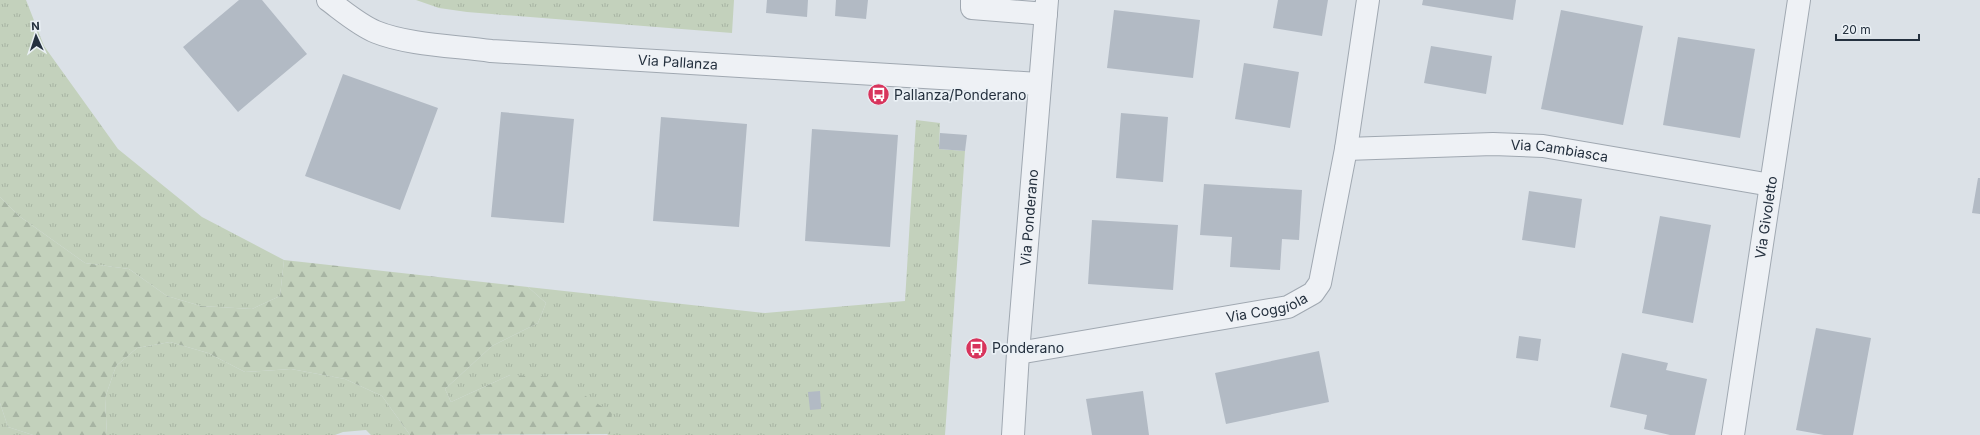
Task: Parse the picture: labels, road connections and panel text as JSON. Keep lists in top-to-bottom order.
{
  "streets": {
    "street": [
      "Via Pallanza",
      "Via Cambiasca",
      "Via Ponderano",
      "Via Givoletto",
      "Via Coggiola"
    ]
  },
  "crossings": [
    ["Via Pallanza", "Via Ponderano"],
    ["Via Cambiasca", "Via Givoletto"],
    ["Via Cambiasca", "Via Coggiola"],
    ["Via Ponderano", "Via Coggiola"]
  ],
  "places": {
    "bus stop": ["Pallanza/Ponderano", "Ponderano"]
  },
  "scale_bar": "20 m",
  "north": "top"
}
